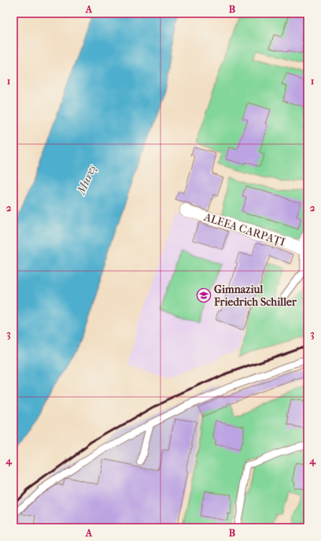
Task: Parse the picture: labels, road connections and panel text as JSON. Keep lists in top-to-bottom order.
{
  "streets": {
    "street": ["ALEEA CARPAȚI"]
  },
  "water": ["Mureș"],
  "places": {
    "school or university": ["Gimnaziul Friedrich Schiller"]
  },
  "grid": {
    "columns": ["A", "B"],
    "rows": [
      "1",
      "2",
      "3",
      "4"
    ]
  }
}
